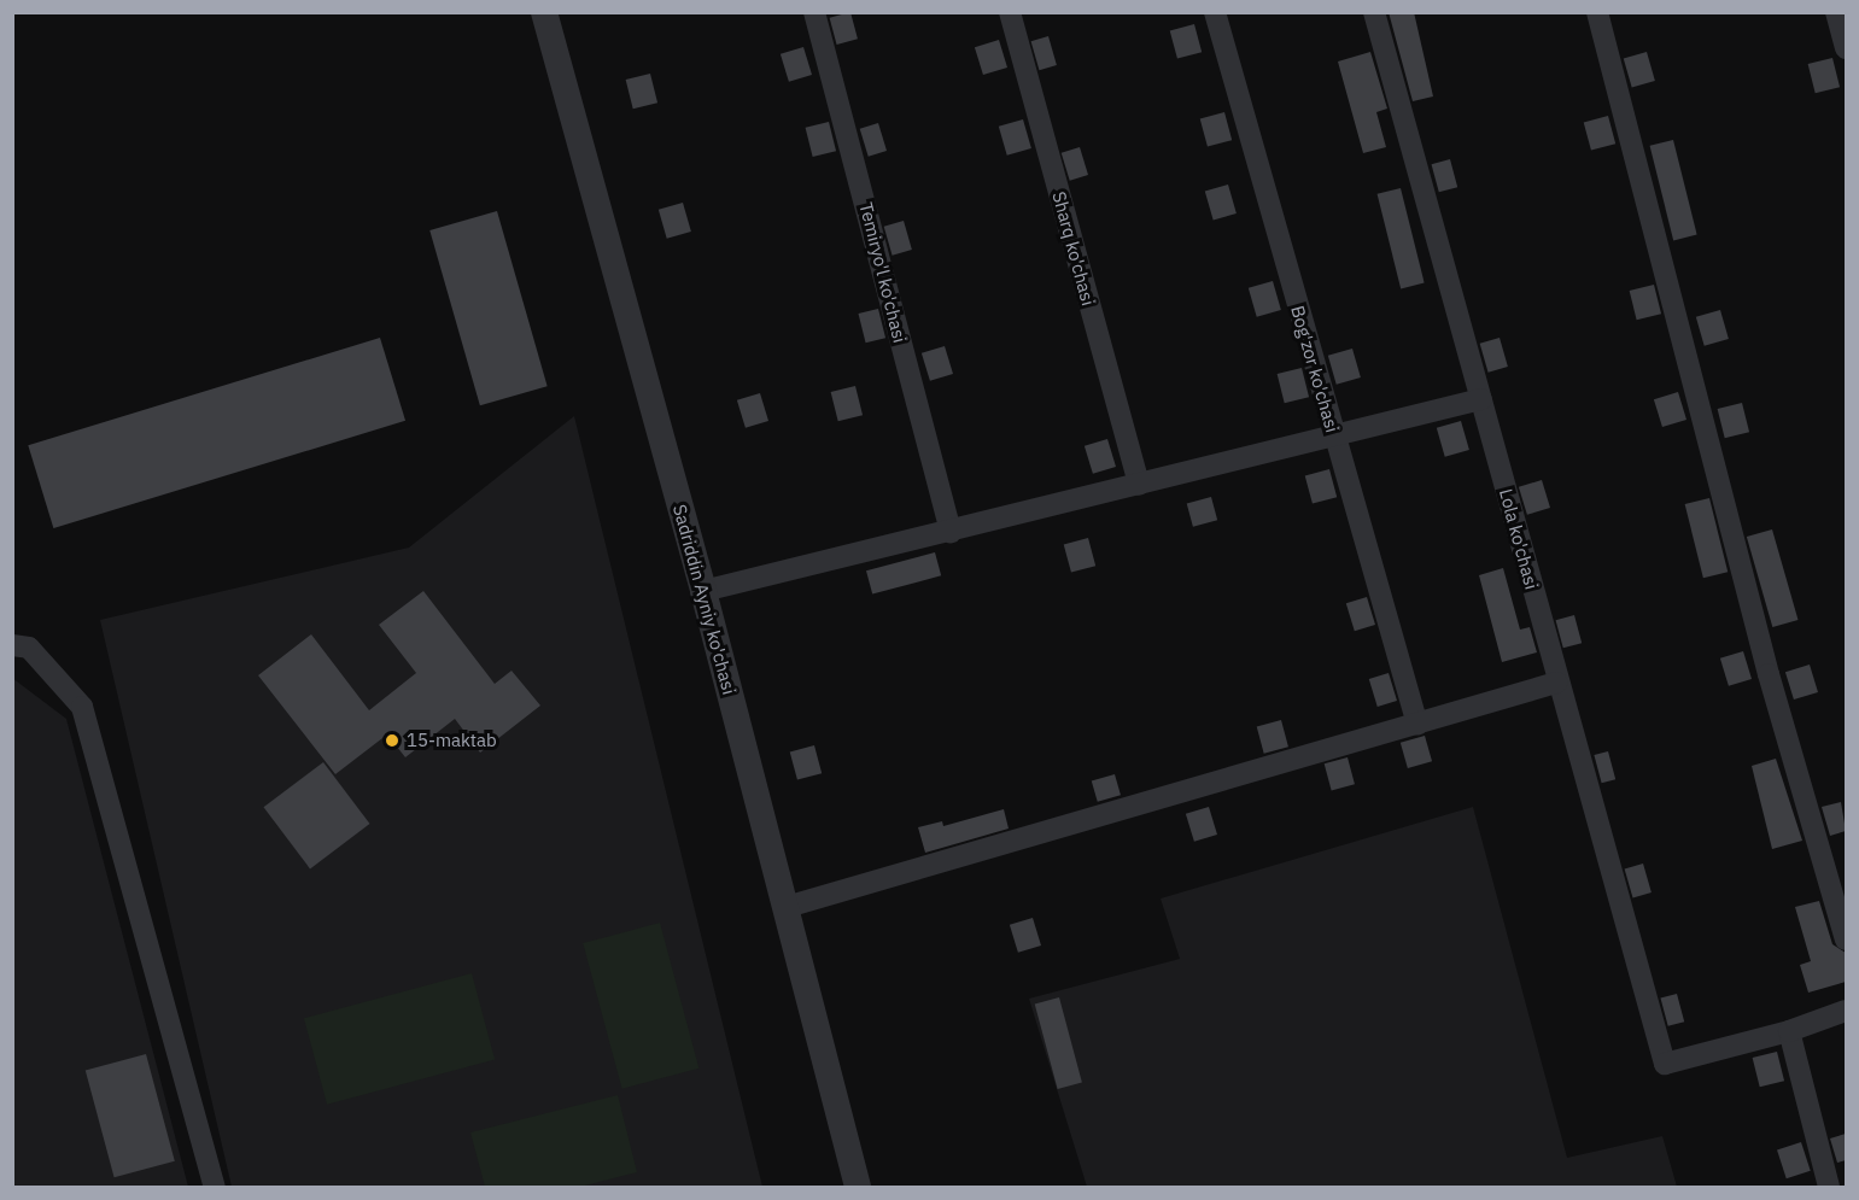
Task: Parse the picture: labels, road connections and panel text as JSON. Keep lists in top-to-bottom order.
{
  "streets": {
    "street": [
      "Sharq ko'chasi",
      "Temiryo'l ko'chasi",
      "Bog'zor ko'chasi",
      "Lola ko'chasi",
      "Sadriddin Ayniy ko'chasi"
    ]
  },
  "places": ["15-maktab"]
}
